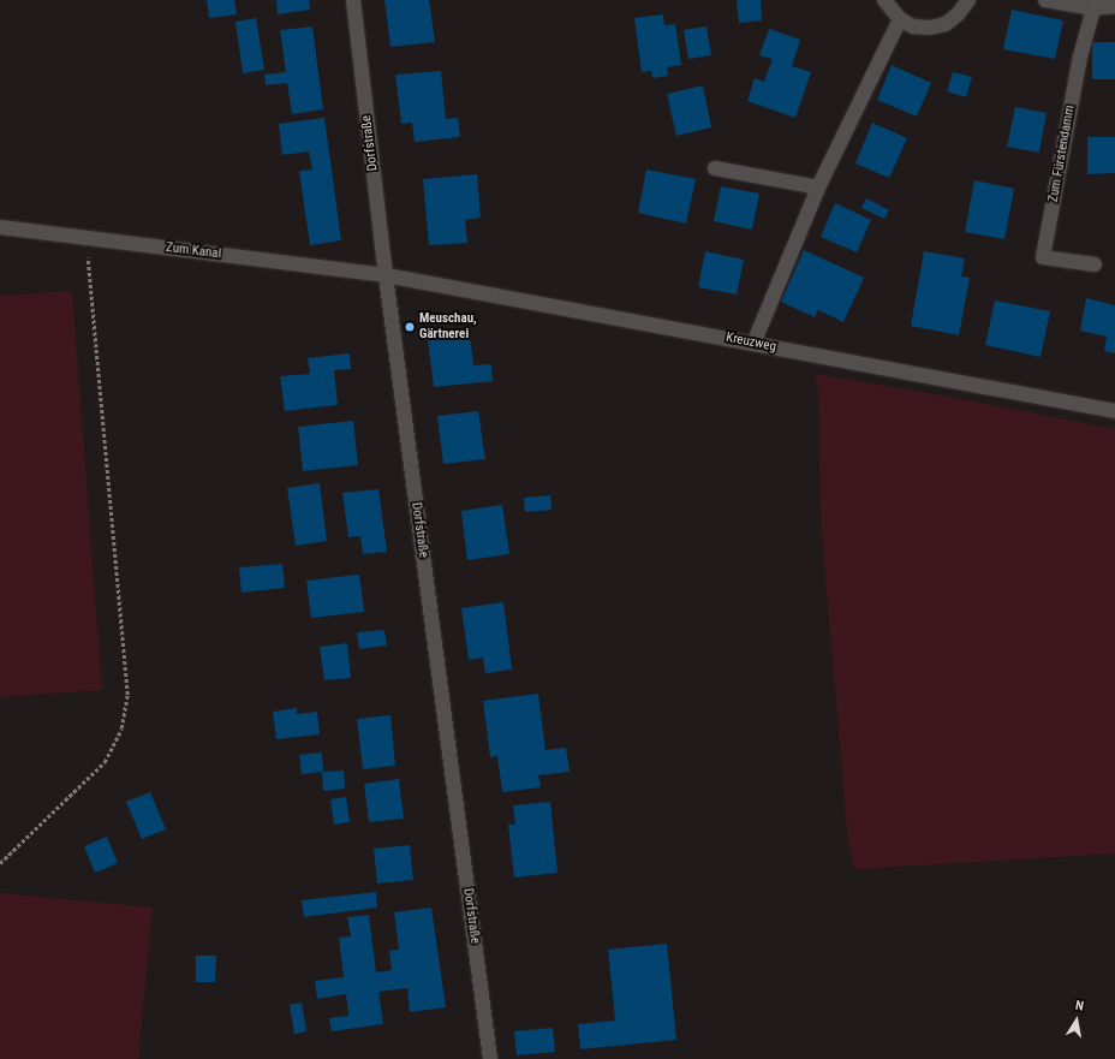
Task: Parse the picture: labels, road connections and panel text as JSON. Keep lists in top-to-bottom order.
{
  "streets": {
    "street": [
      "Dorfstraße",
      "Zum Fürstendamm",
      "Zum Kanal",
      "Kreuzweg"
    ]
  },
  "crossings": [
    ["Dorfstraße", "Zum Kanal"],
    ["Dorfstraße", "Kreuzweg"],
    ["Zum Kanal", "Kreuzweg"]
  ],
  "places": ["Meuschau, Gärtnerei"],
  "north": "top"
}
